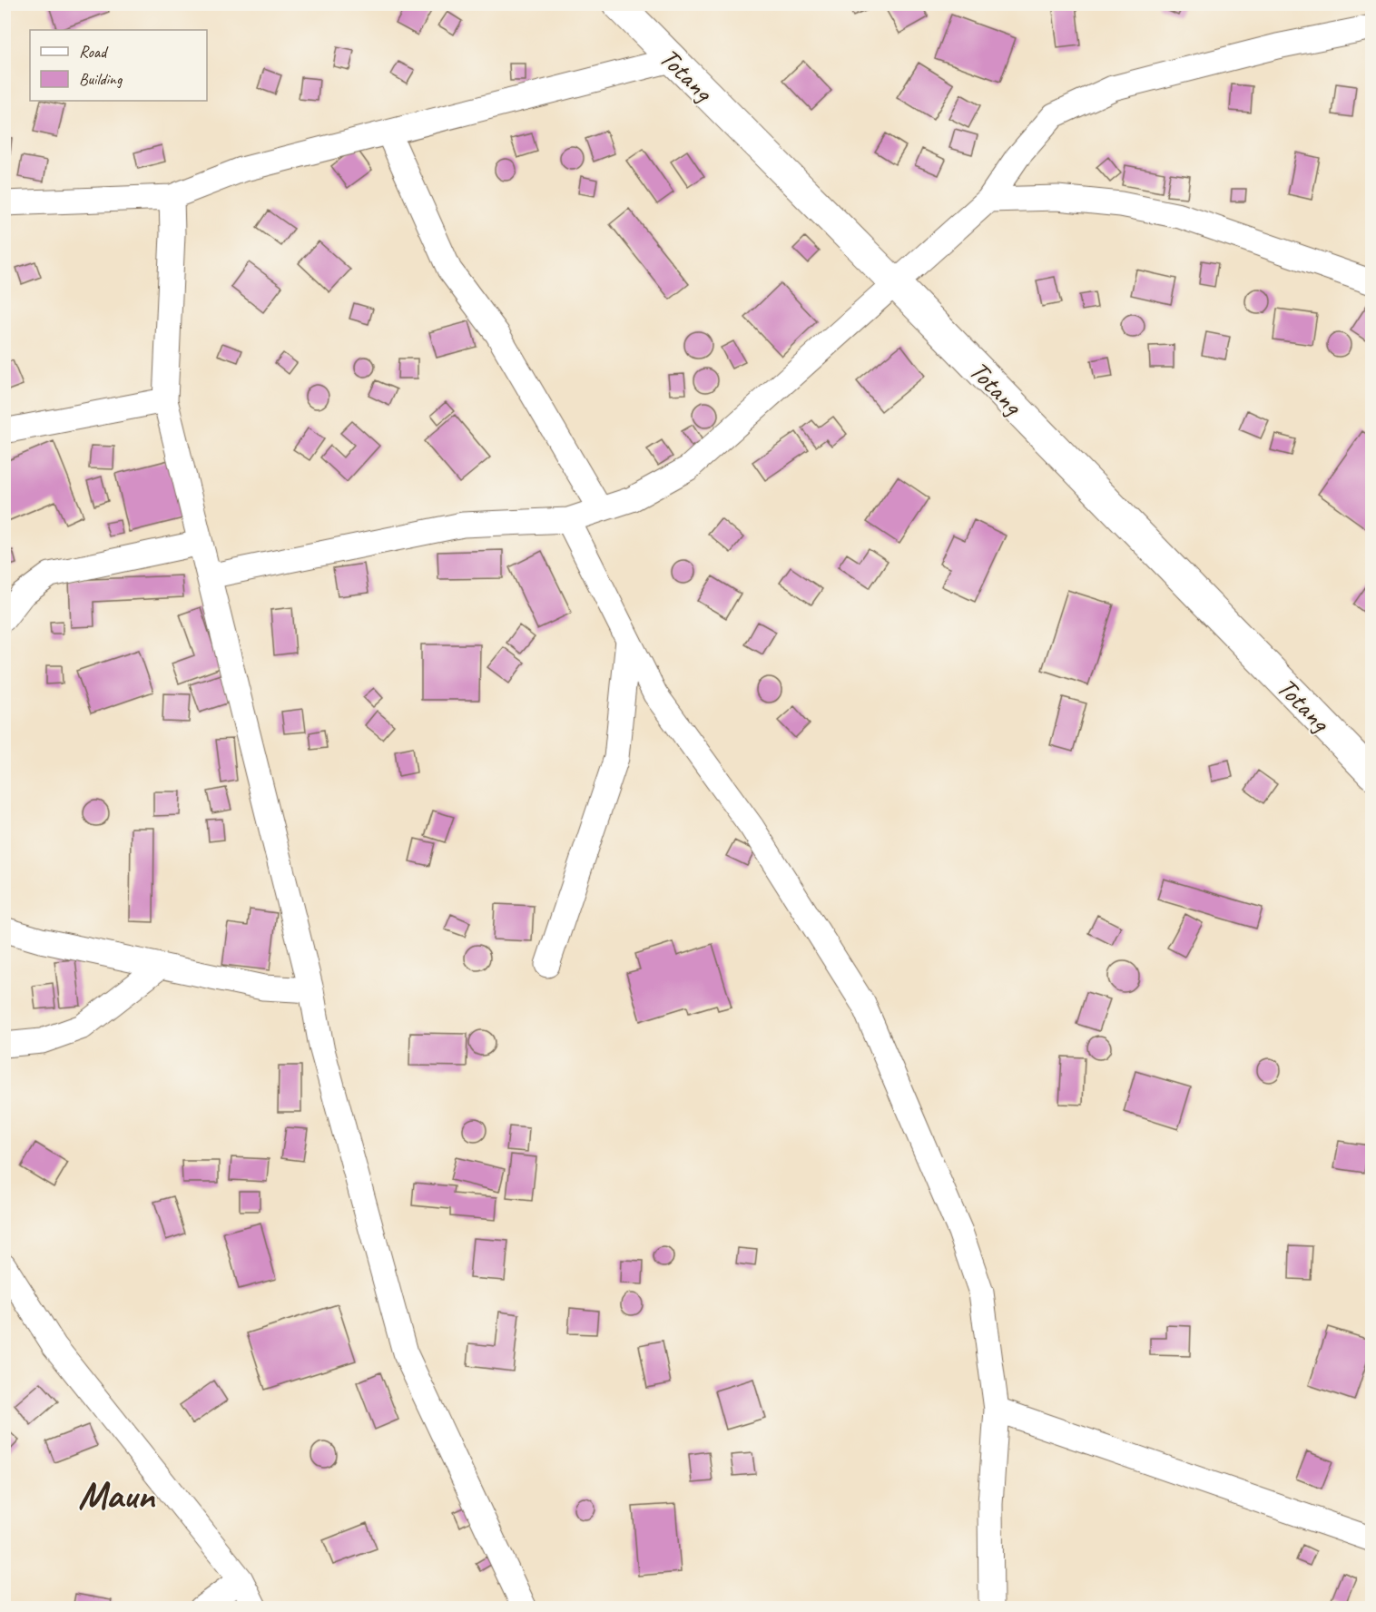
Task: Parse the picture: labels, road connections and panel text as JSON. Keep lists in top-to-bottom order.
{
  "streets": {
    "street": ["Totang"]
  },
  "districts": ["Maun"],
  "legend": ["Road", "Building"]
}
